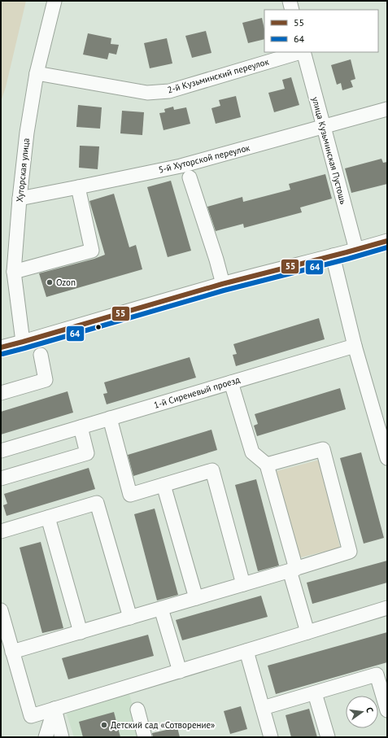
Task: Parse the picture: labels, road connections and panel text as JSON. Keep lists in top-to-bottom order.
{
  "streets": {
    "street": [
      "2-й Кузьминский переулок",
      "улица Кузьминская Пустошь",
      "5-й Хуторской переулок",
      "Хуторская улица",
      "1-й Сиреневый проезд"
    ]
  },
  "crossings": [
    ["2-й Кузьминский переулок", "Хуторская улица"],
    ["улица Кузьминская Пустошь", "5-й Хуторской переулок"],
    ["5-й Хуторской переулок", "Хуторская улица"]
  ],
  "places": ["Ozon", "Детский сад «Сотворение»"],
  "lines": ["transit line 55", "transit line 64"],
  "legend": ["55", "64"],
  "north": "right"
}
